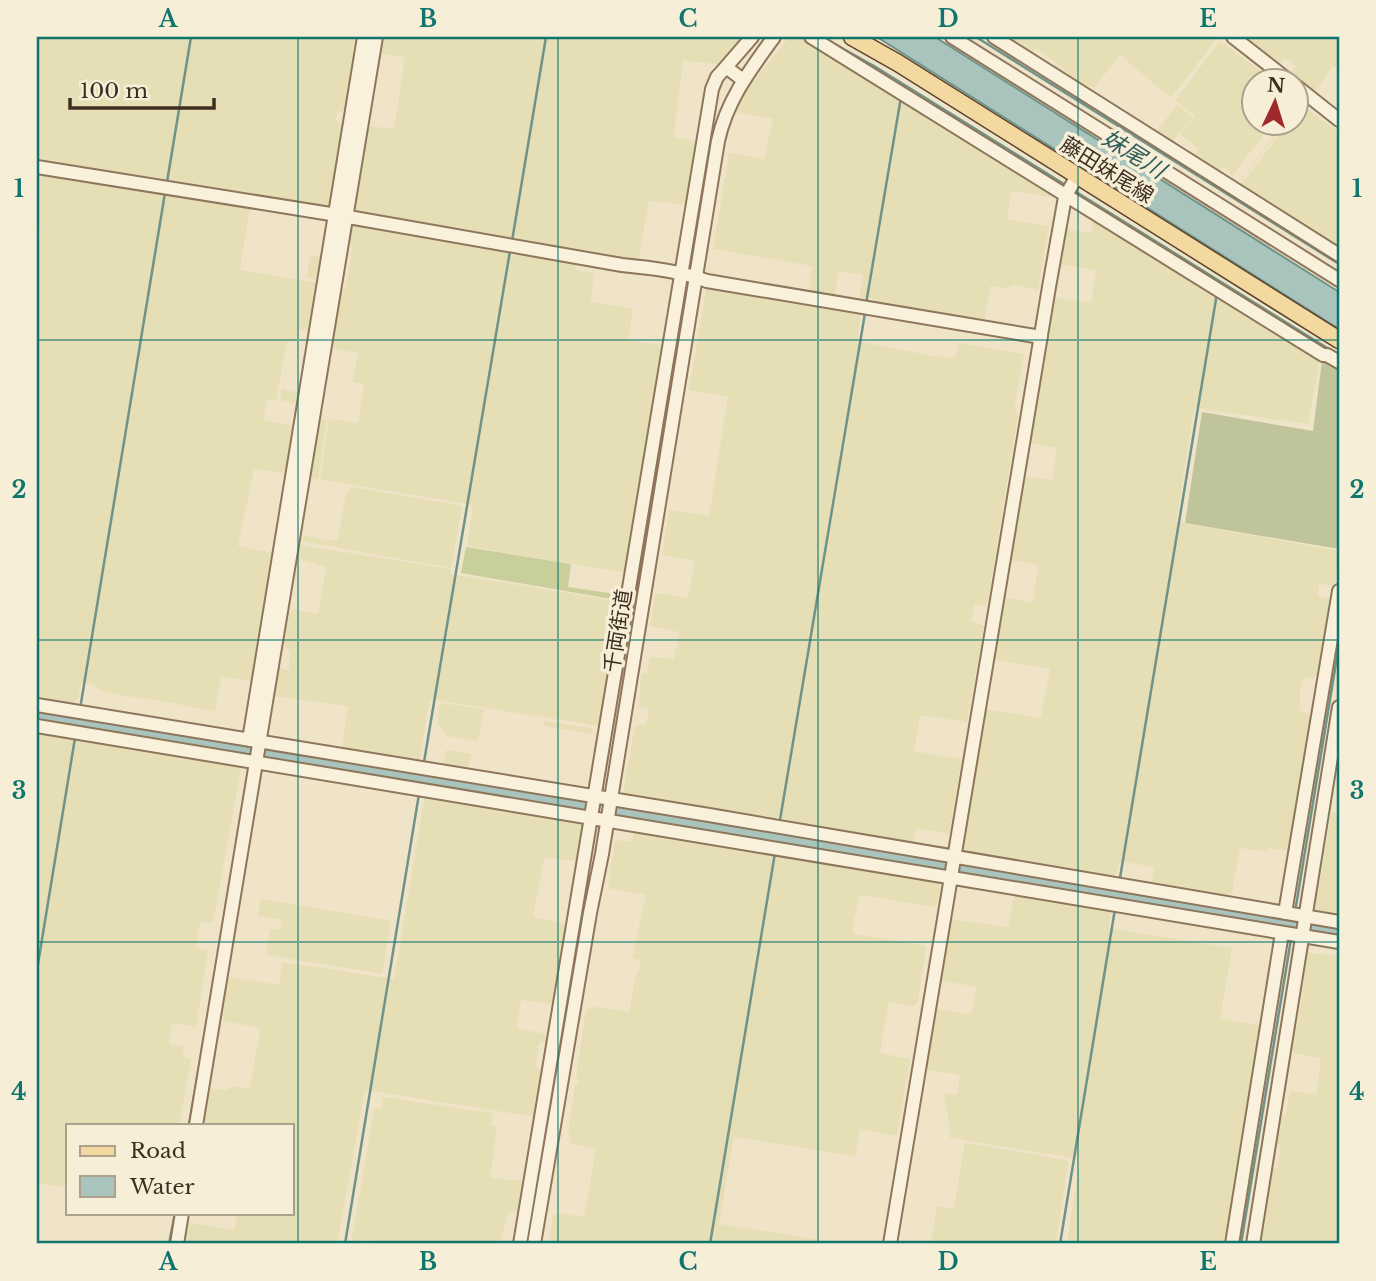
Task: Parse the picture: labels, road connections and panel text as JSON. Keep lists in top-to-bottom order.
{
  "streets": {
    "main road": ["藤田妹尾線"],
    "street": ["千両街道"]
  },
  "water": ["妹尾川"],
  "legend": ["Road", "Water"],
  "scale_bar": "100 m",
  "north": "top",
  "grid": {
    "columns": [
      "A",
      "B",
      "C",
      "D",
      "E"
    ],
    "rows": [
      "1",
      "2",
      "3",
      "4"
    ]
  }
}
